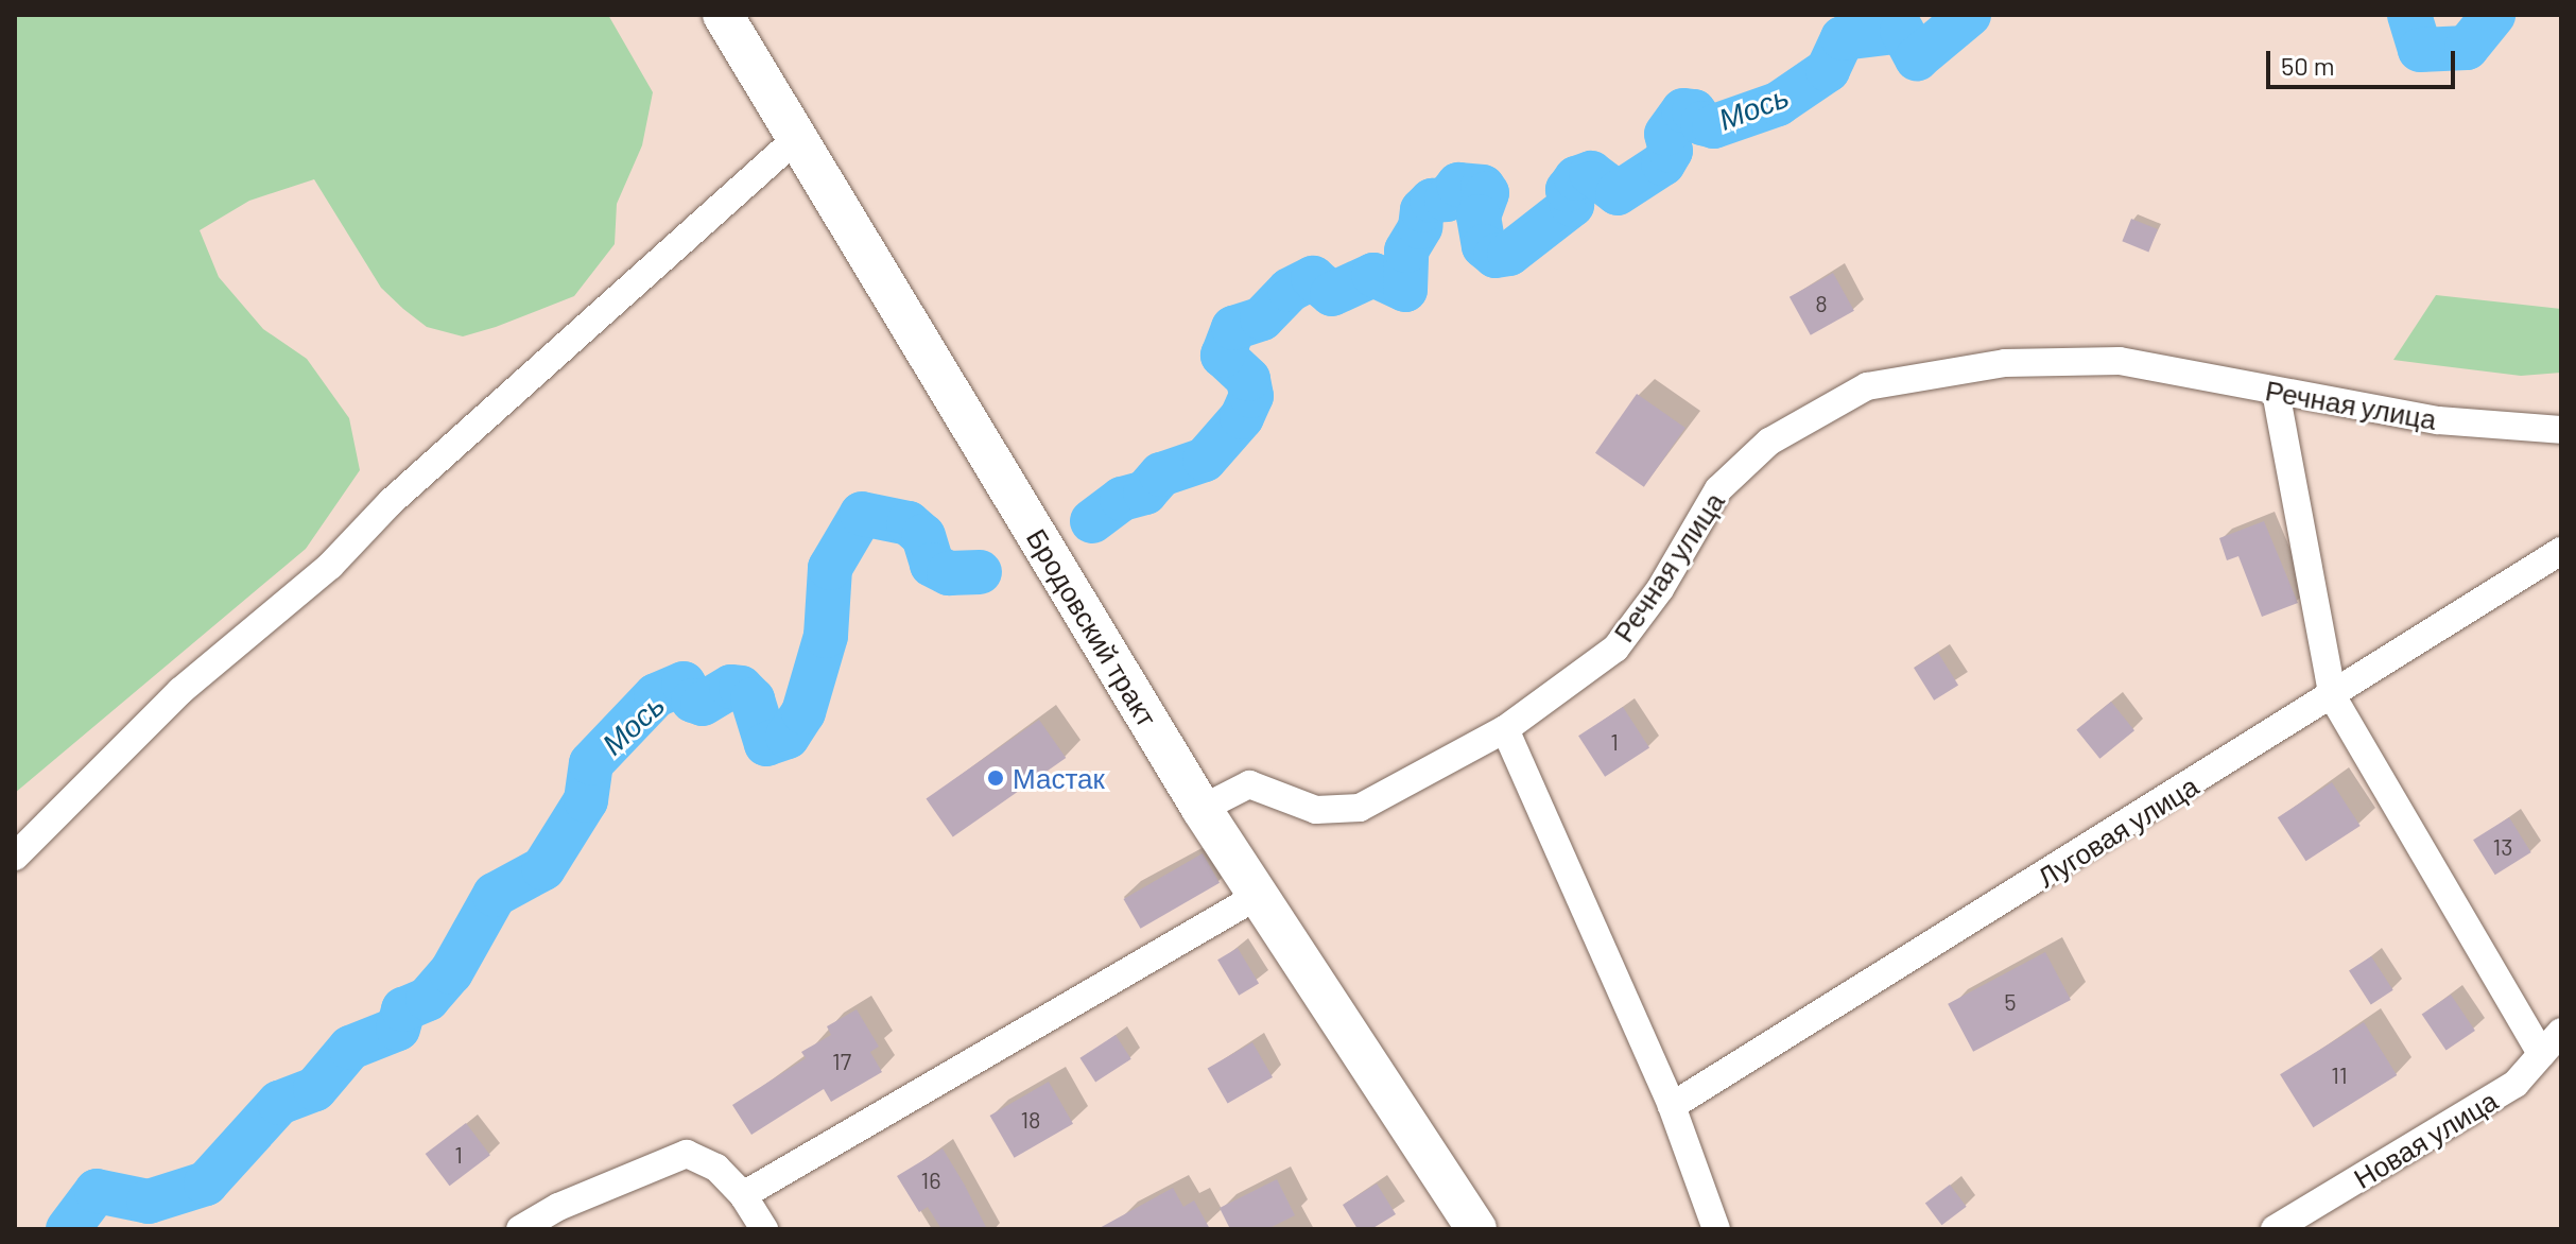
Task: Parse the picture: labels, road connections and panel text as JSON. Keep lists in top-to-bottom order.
{
  "streets": {
    "main road": ["Бродовский тракт"],
    "street": ["Речная улица", "Луговая улица", "Новая улица"]
  },
  "crossings": [
    ["Речная улица", "Бродовский тракт"]
  ],
  "water": ["Мось"],
  "places": ["Мастак"],
  "house_numbers": [
    "8",
    "1",
    "13",
    "5",
    "17",
    "11",
    "18",
    "1",
    "16"
  ],
  "scale_bar": "50 m"
}
